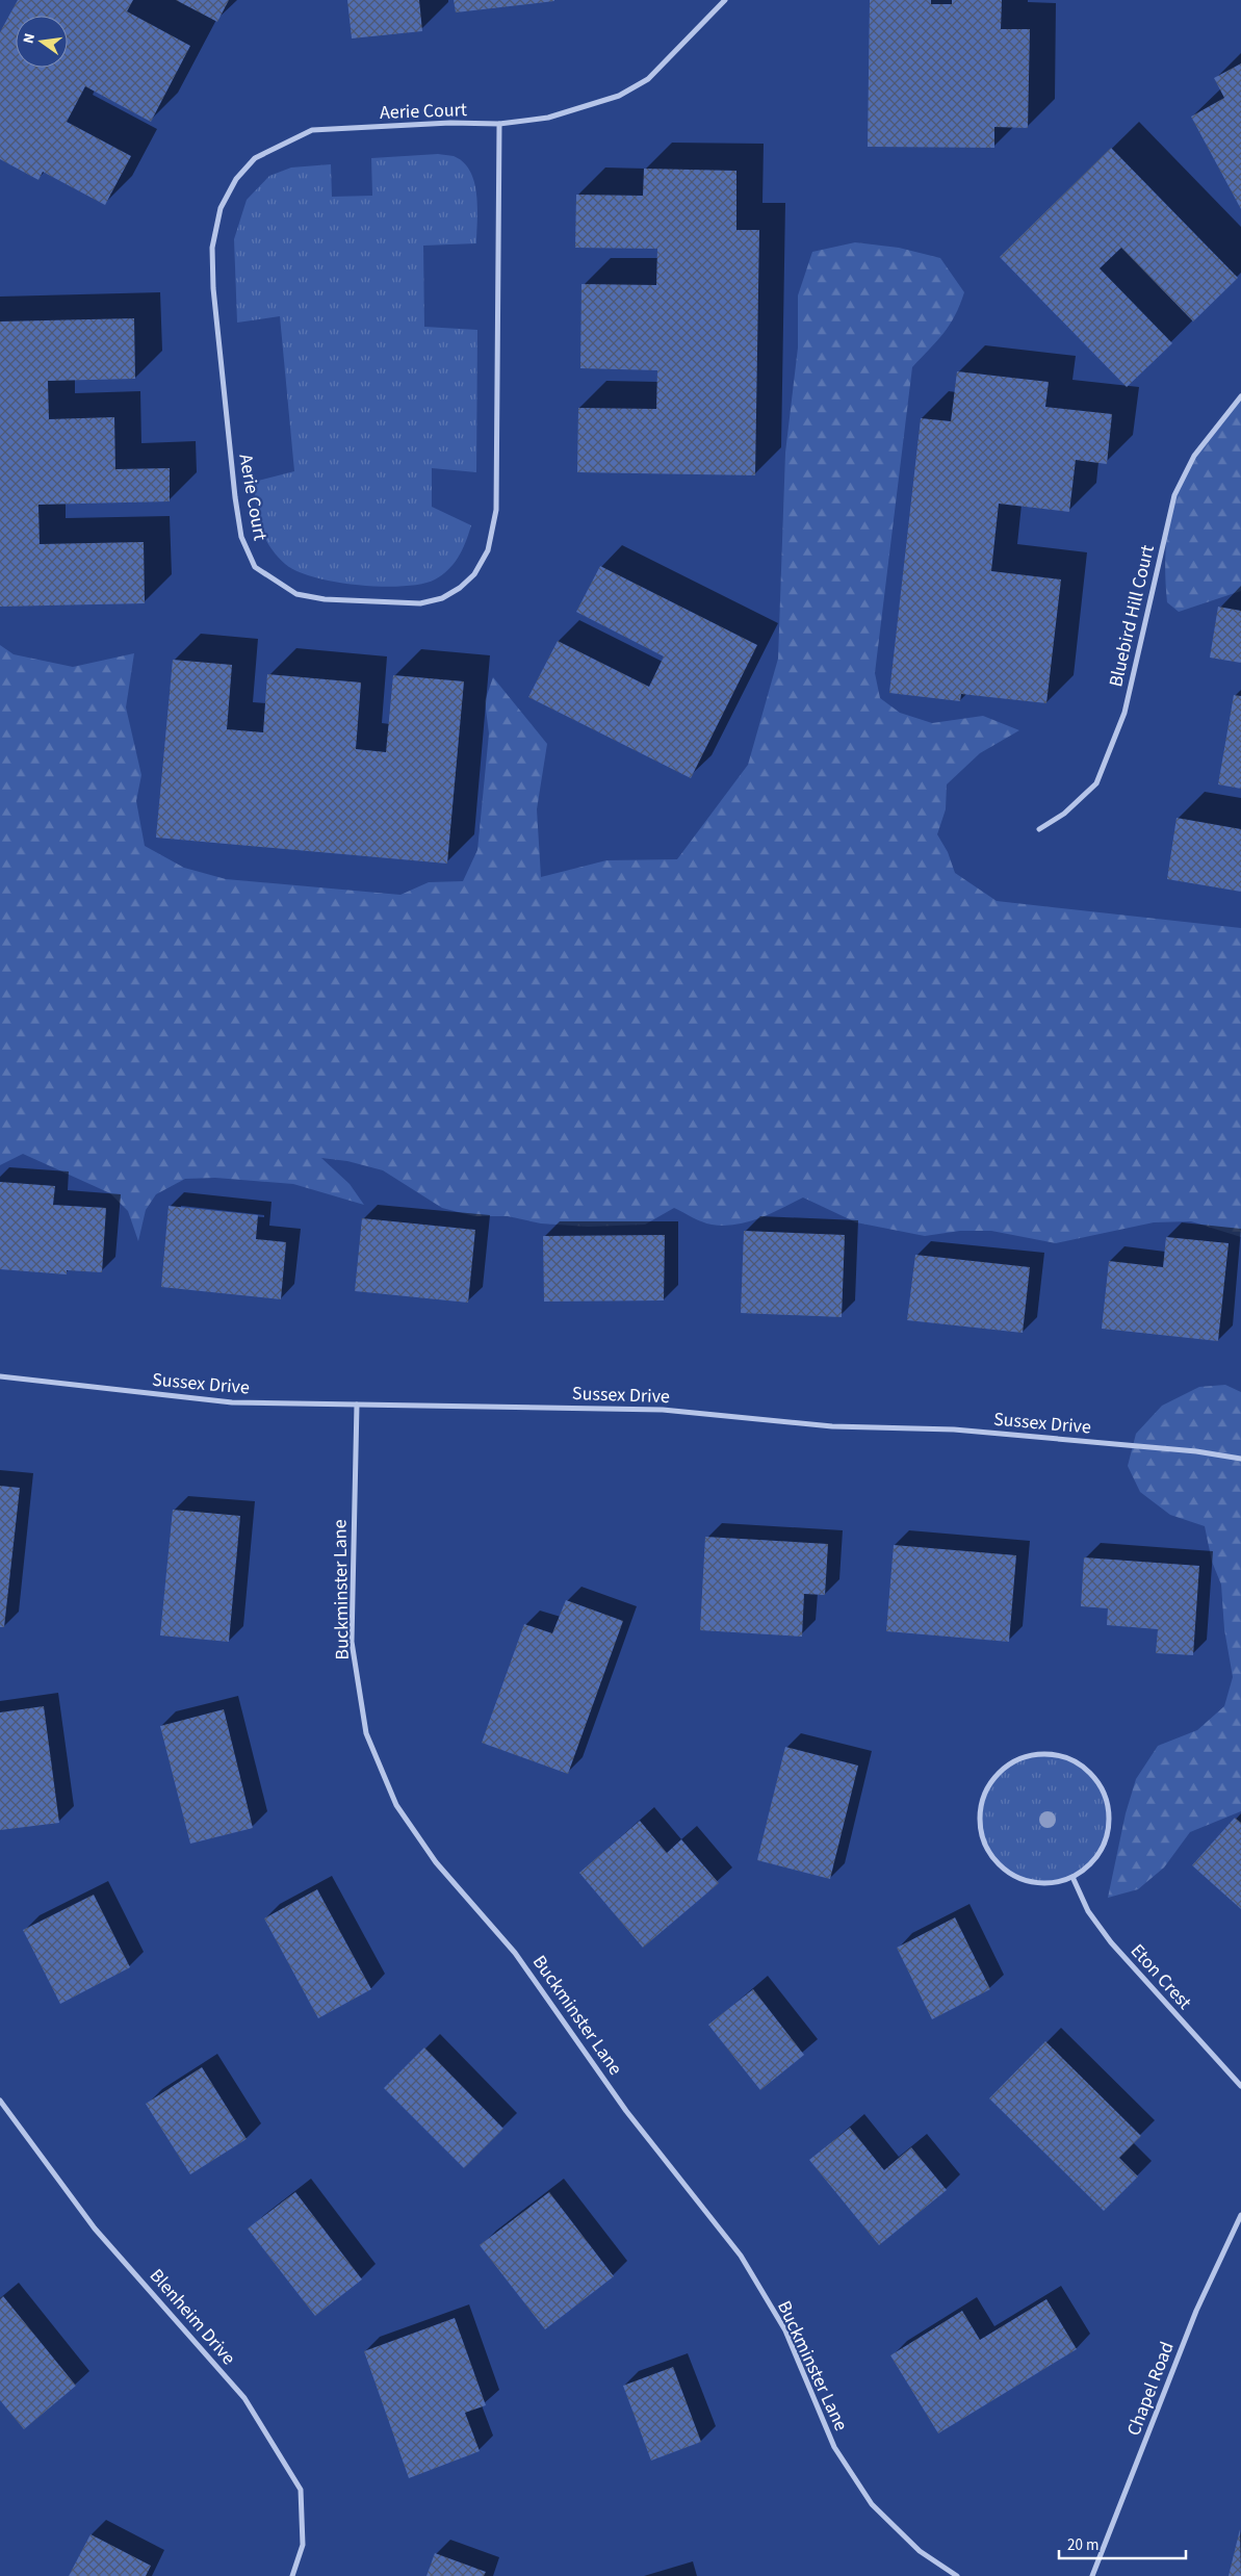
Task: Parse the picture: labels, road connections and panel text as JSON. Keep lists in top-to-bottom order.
{
  "streets": {
    "street": [
      "Aerie Court",
      "Bluebird Hill Court",
      "Sussex Drive",
      "Buckminster Lane",
      "Eton Crest",
      "Blenheim Drive",
      "Chapel Road"
    ]
  },
  "crossings": [
    ["Sussex Drive", "Buckminster Lane"]
  ],
  "scale_bar": "20 m",
  "north": "left"
}
